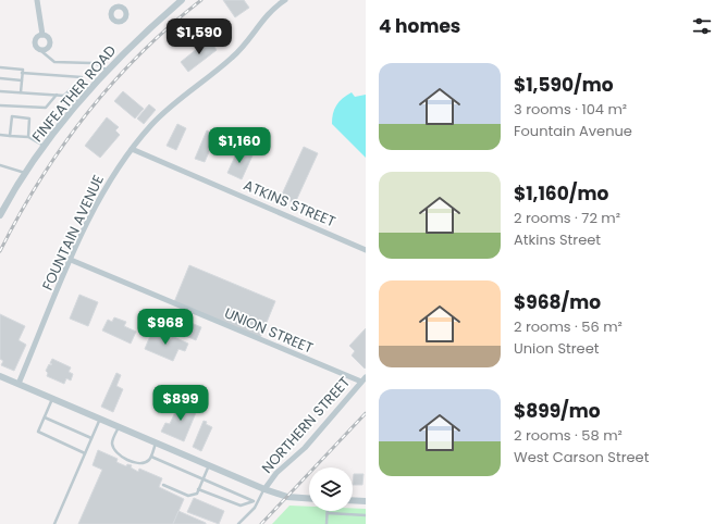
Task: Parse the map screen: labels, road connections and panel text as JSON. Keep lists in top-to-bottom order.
{
  "streets": {
    "street": [
      "FINFEATHER ROAD",
      "ATKINS STREET",
      "FOUNTAIN AVENUE",
      "UNION STREET",
      "NORTHERN STREET"
    ]
  },
  "crossings": [
    ["ATKINS STREET", "FOUNTAIN AVENUE"],
    ["FOUNTAIN AVENUE", "UNION STREET"],
    ["UNION STREET", "NORTHERN STREET"]
  ],
  "page": {
    "heading": "4 homes",
    "price": [
      "$1,590",
      "$1,160",
      "$968",
      "$899"
    ],
    "list": [
      {
        "name": "$1,590/mo",
        "note": "3 rooms · 104 m² · Fountain Avenue"
      },
      {
        "name": "$1,160/mo",
        "note": "2 rooms · 72 m² · Atkins Street"
      },
      {
        "name": "$968/mo",
        "note": "2 rooms · 56 m² · Union Street"
      },
      {
        "name": "$899/mo",
        "note": "2 rooms · 58 m² · West Carson Street"
      }
    ]
  }
}
